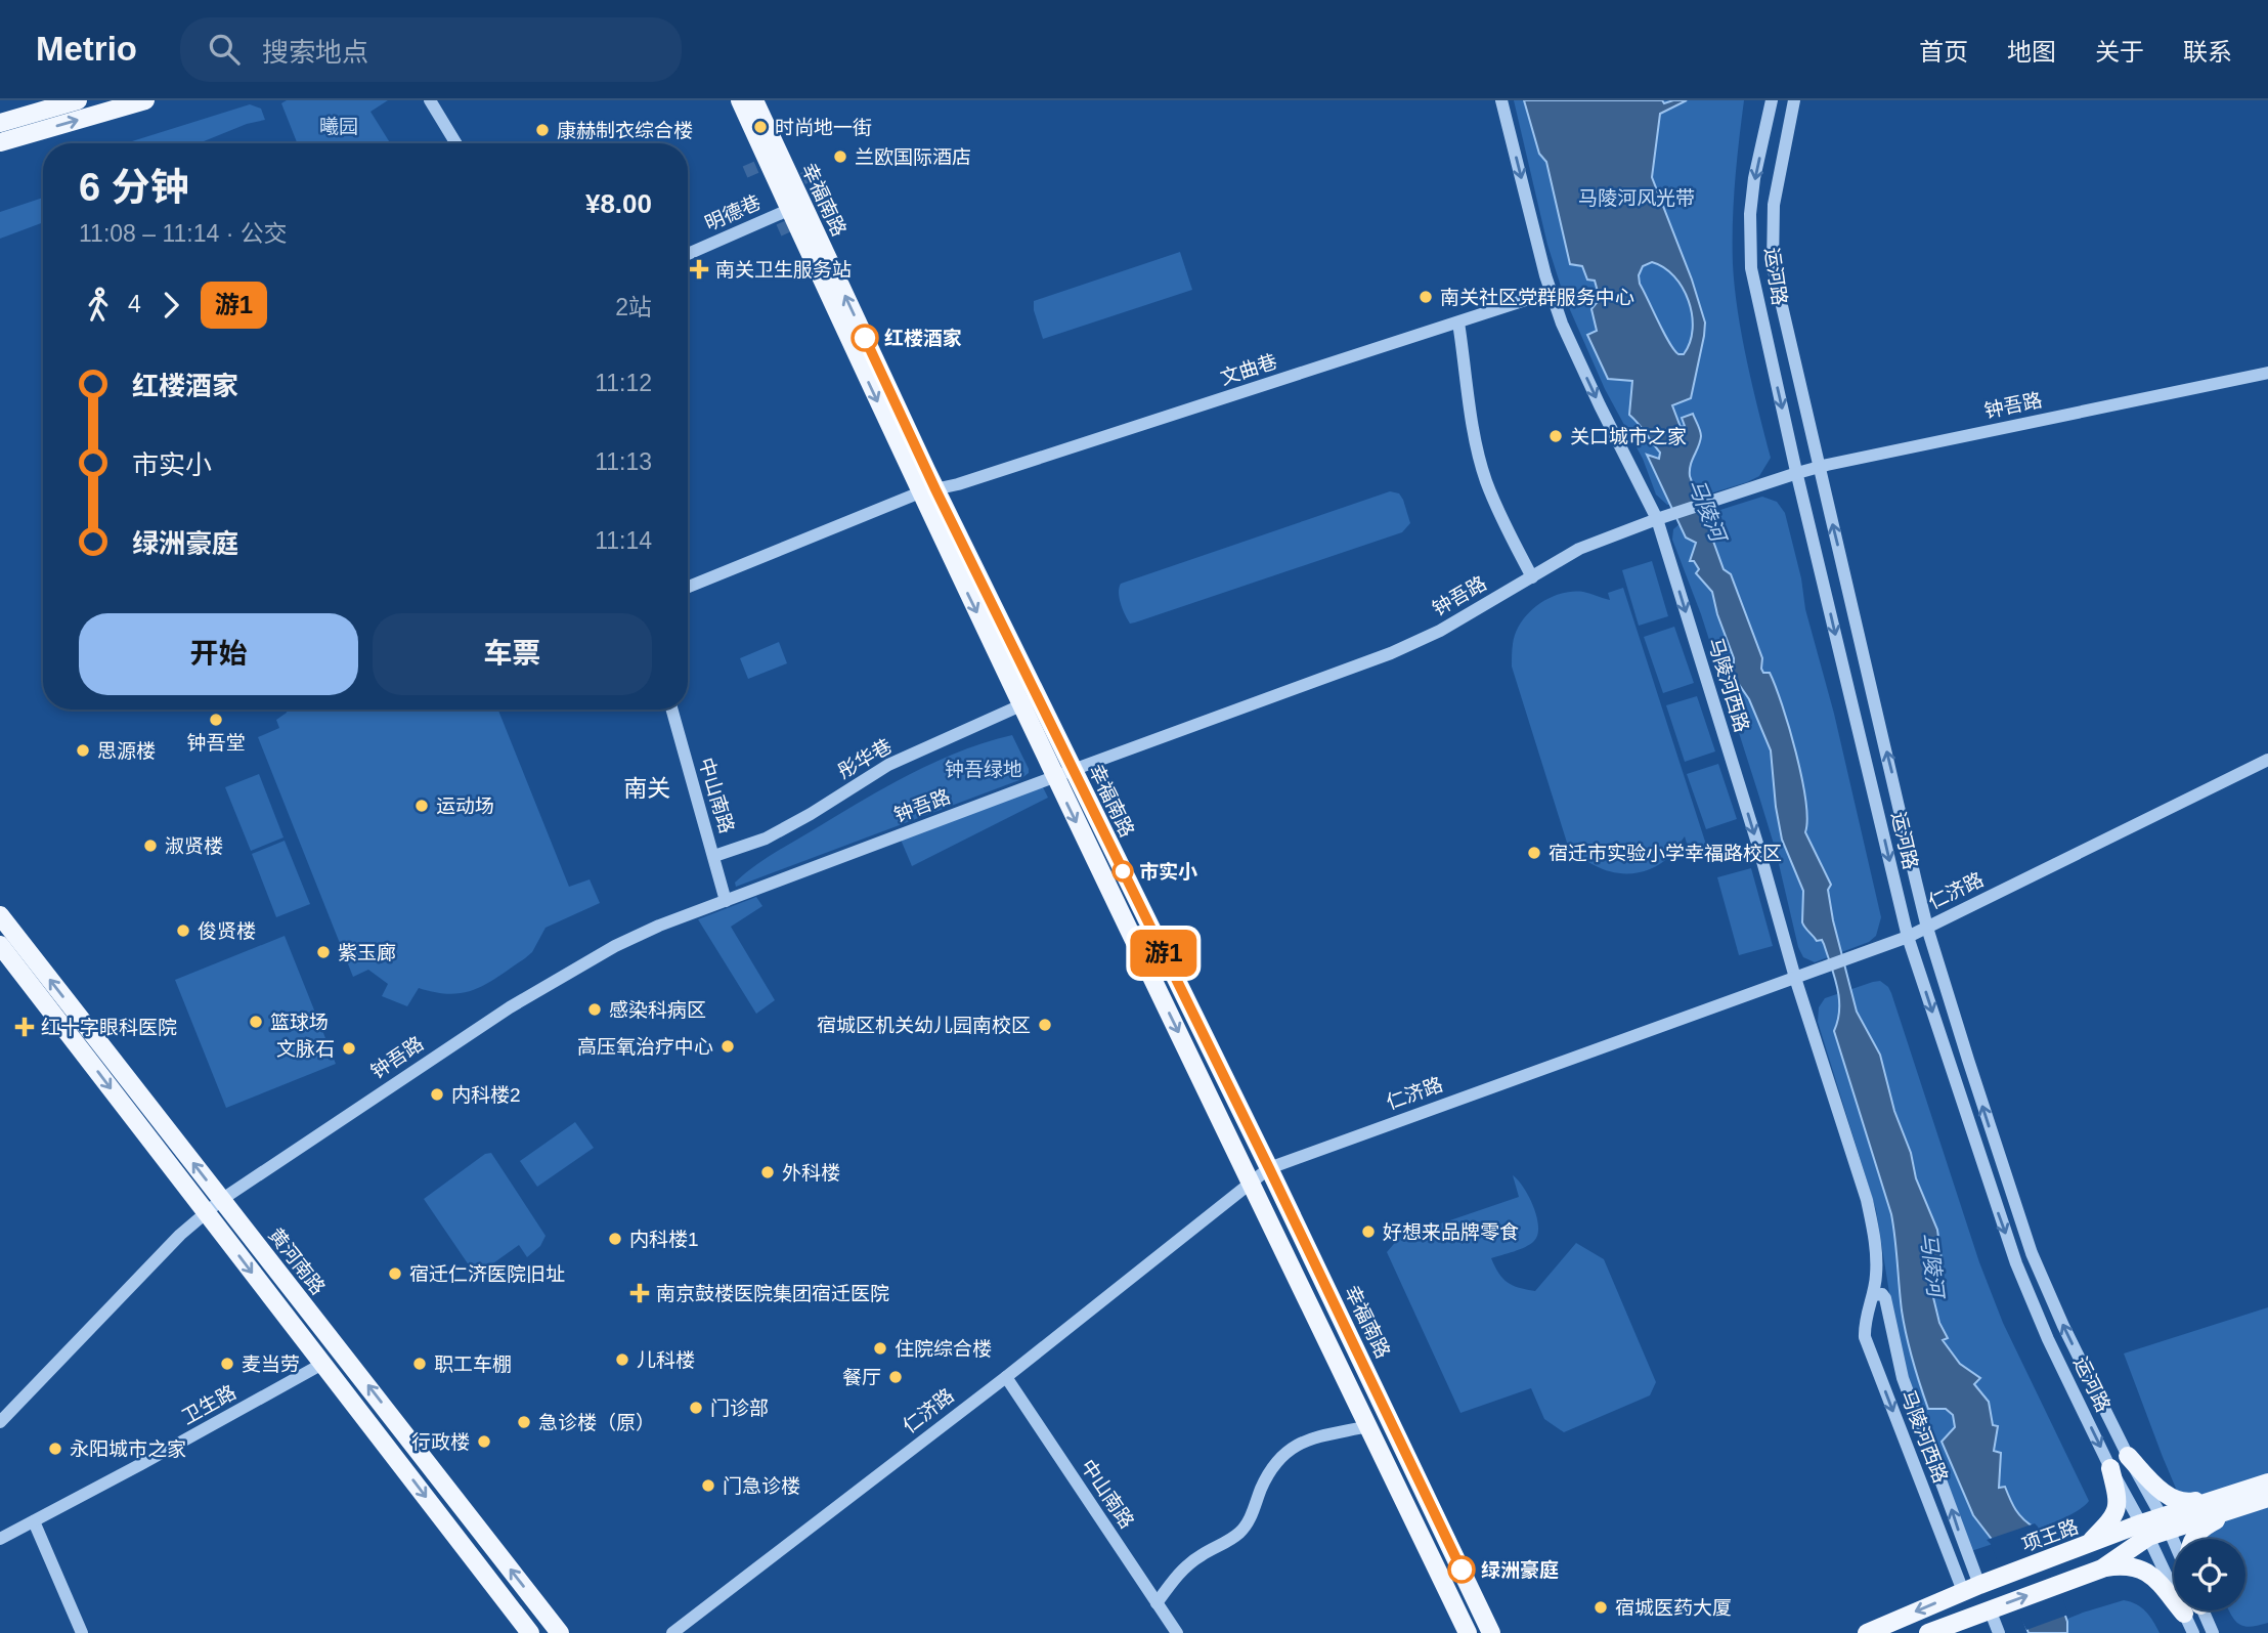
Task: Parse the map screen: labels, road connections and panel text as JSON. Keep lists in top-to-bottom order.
{
  "streets": {
    "main road": ["幸福南路", "黄河南路", "项王路"],
    "street": [
      "明德巷",
      "运河路",
      "文曲巷",
      "钟吾路",
      "马陵河西路",
      "彤华巷",
      "中山南路",
      "仁济路",
      "卫生路"
    ]
  },
  "crossings": [
    ["幸福南路", "明德巷"],
    ["幸福南路", "文曲巷"],
    ["幸福南路", "钟吾路"],
    ["幸福南路", "彤华巷"],
    ["幸福南路", "仁济路"],
    ["运河路", "钟吾路"],
    ["运河路", "仁济路"],
    ["运河路", "项王路"],
    ["文曲巷", "马陵河西路"],
    ["钟吾路", "马陵河西路"],
    ["钟吾路", "中山南路"],
    ["钟吾路", "黄河南路"],
    ["马陵河西路", "仁济路"],
    ["马陵河西路", "项王路"],
    ["彤华巷", "中山南路"],
    ["中山南路", "仁济路"]
  ],
  "districts": ["南关"],
  "water": ["马陵河"],
  "parks": ["曦园", "马陵河风光带", "钟吾绿地"],
  "places": {
    "other": [
      "时尚地一街",
      "康赫制衣综合楼",
      "兰欧国际酒店",
      "南关社区党群服务中心",
      "红楼酒家",
      "关口城市之家",
      "钟吾堂",
      "思源楼",
      "运动场",
      "淑贤楼",
      "宿迁市实验小学幸福路校区",
      "市实小",
      "俊贤楼",
      "紫玉廊",
      "感染科病区",
      "篮球场",
      "宿城区机关幼儿园南校区",
      "高压氧治疗中心",
      "文脉石",
      "内科楼2",
      "外科楼",
      "好想来品牌零食",
      "内科楼1",
      "宿迁仁济医院旧址",
      "住院综合楼",
      "儿科楼",
      "麦当劳",
      "职工车棚",
      "餐厅",
      "门诊部",
      "急诊楼（原）",
      "行政楼",
      "永阳城市之家",
      "门急诊楼",
      "绿洲豪庭",
      "宿城医药大厦"
    ],
    "health": ["南关卫生服务站", "红十字眼科医院", "南京鼓楼医院集团宿迁医院"]
  },
  "lines": ["bus line 游1"],
  "page": {
    "header": "Metrio",
    "search": "搜索地点",
    "nav": [
      "首页",
      "地图",
      "关于",
      "联系"
    ],
    "on_map": "游1",
    "heading": ["6 分钟", "11:08 – 11:14 · 公交", "¥8.00"],
    "legs": ["4", "游1", "2站"],
    "list": [
      {
        "name": "红楼酒家",
        "value": "11:12"
      },
      {
        "name": "市实小",
        "value": "11:13"
      },
      {
        "name": "绿洲豪庭",
        "value": "11:14"
      }
    ],
    "buttons": ["开始", "车票"]
  }
}
